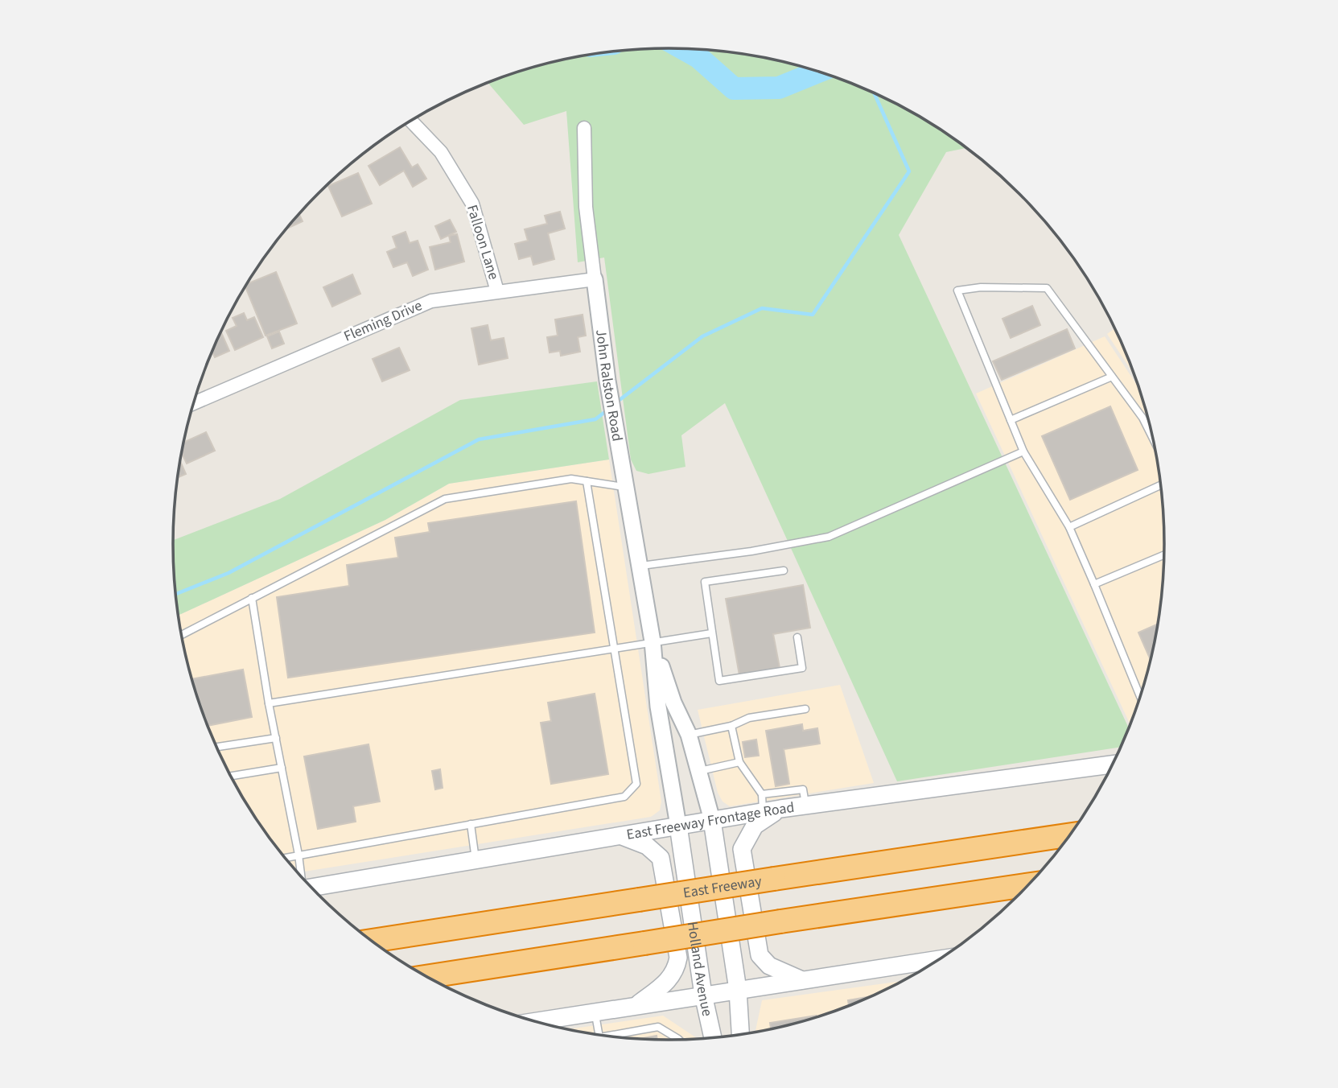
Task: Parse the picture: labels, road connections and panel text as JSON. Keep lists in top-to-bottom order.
{
  "streets": {
    "highway": ["East Freeway"],
    "main road": ["John Ralston Road", "East Freeway Frontage Road", "Holland Avenue"],
    "street": ["Falloon Lane", "Fleming Drive"]
  },
  "crossings": [
    ["Falloon Lane", "Fleming Drive"],
    ["Fleming Drive", "John Ralston Road"],
    ["John Ralston Road", "East Freeway Frontage Road"],
    ["John Ralston Road", "Holland Avenue"],
    ["East Freeway Frontage Road", "Holland Avenue"]
  ]
}
